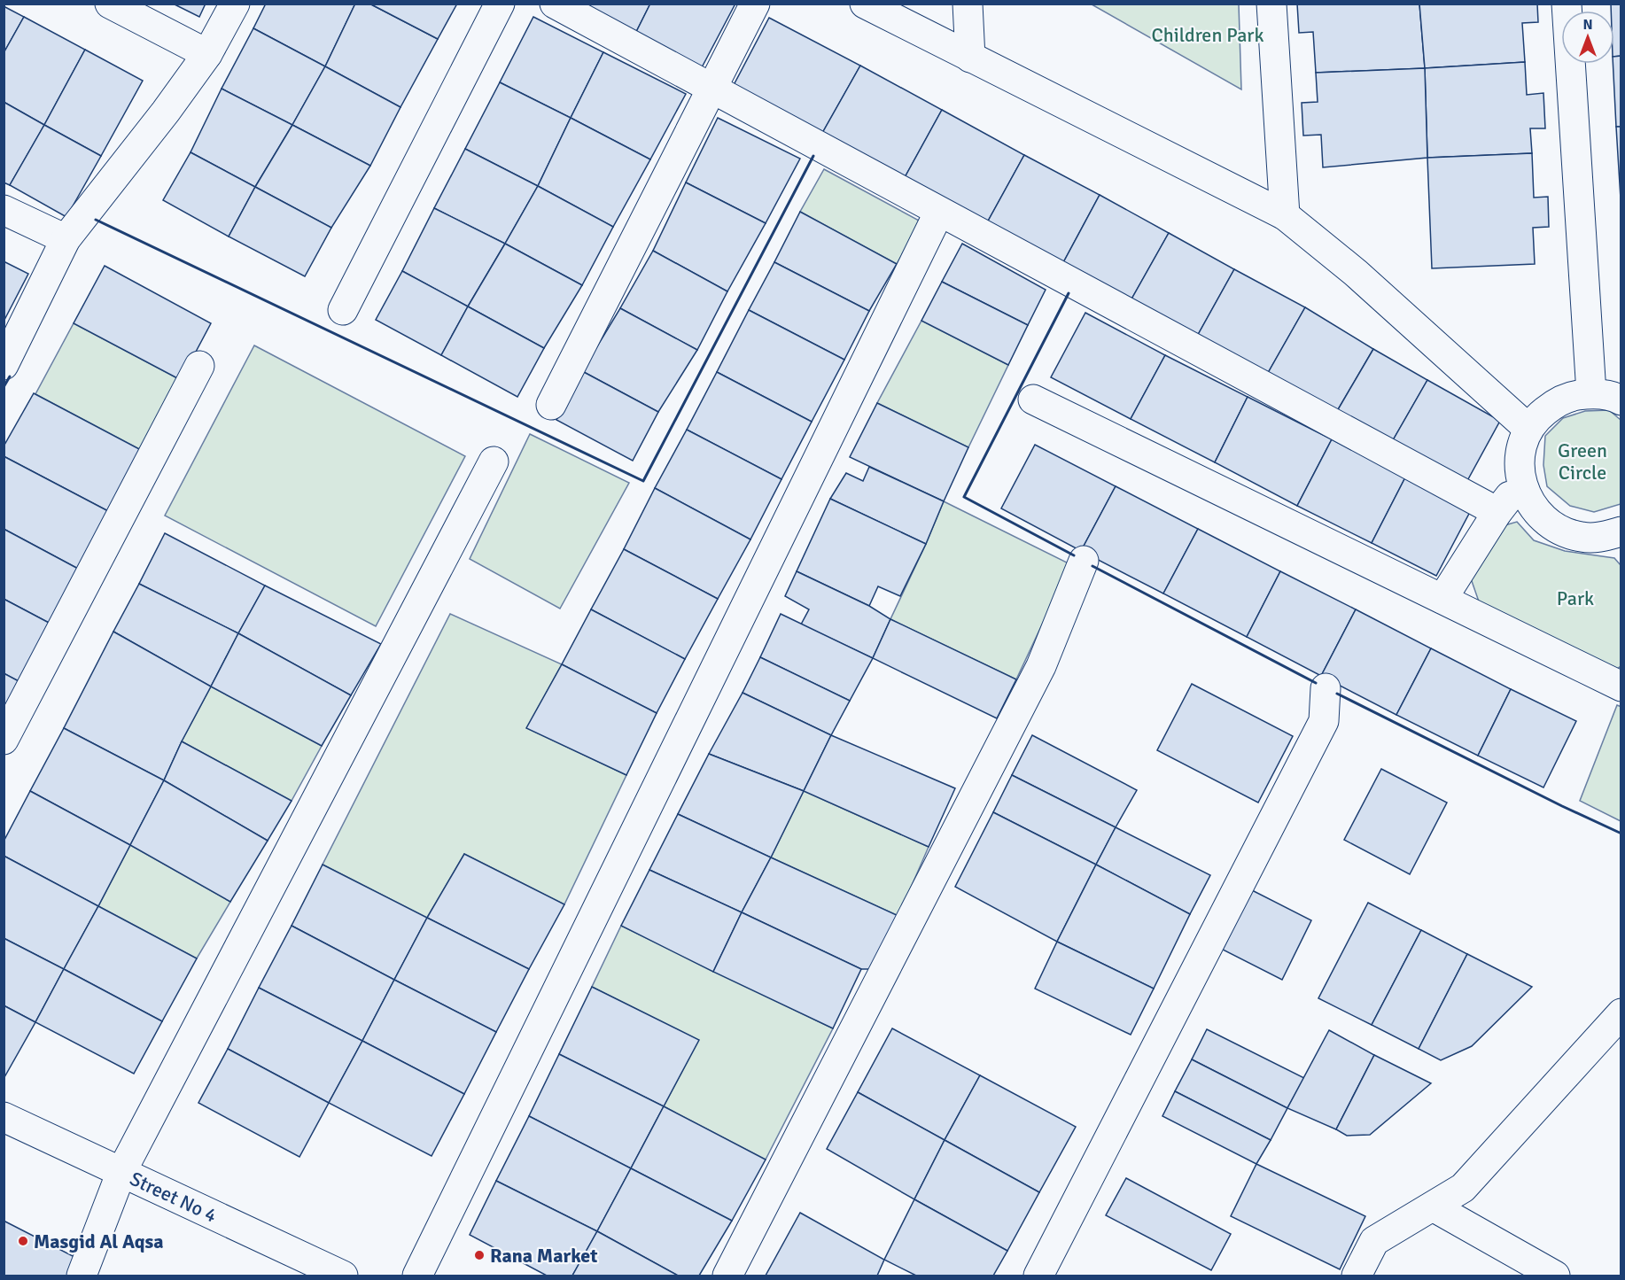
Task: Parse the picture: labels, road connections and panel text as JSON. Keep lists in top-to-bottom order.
{
  "streets": {
    "street": ["Street No 4"]
  },
  "parks": ["Children Park", "Green Circle", "Park"],
  "places": ["Masgid Al Aqsa", "Rana Market"],
  "north": "top"
}
